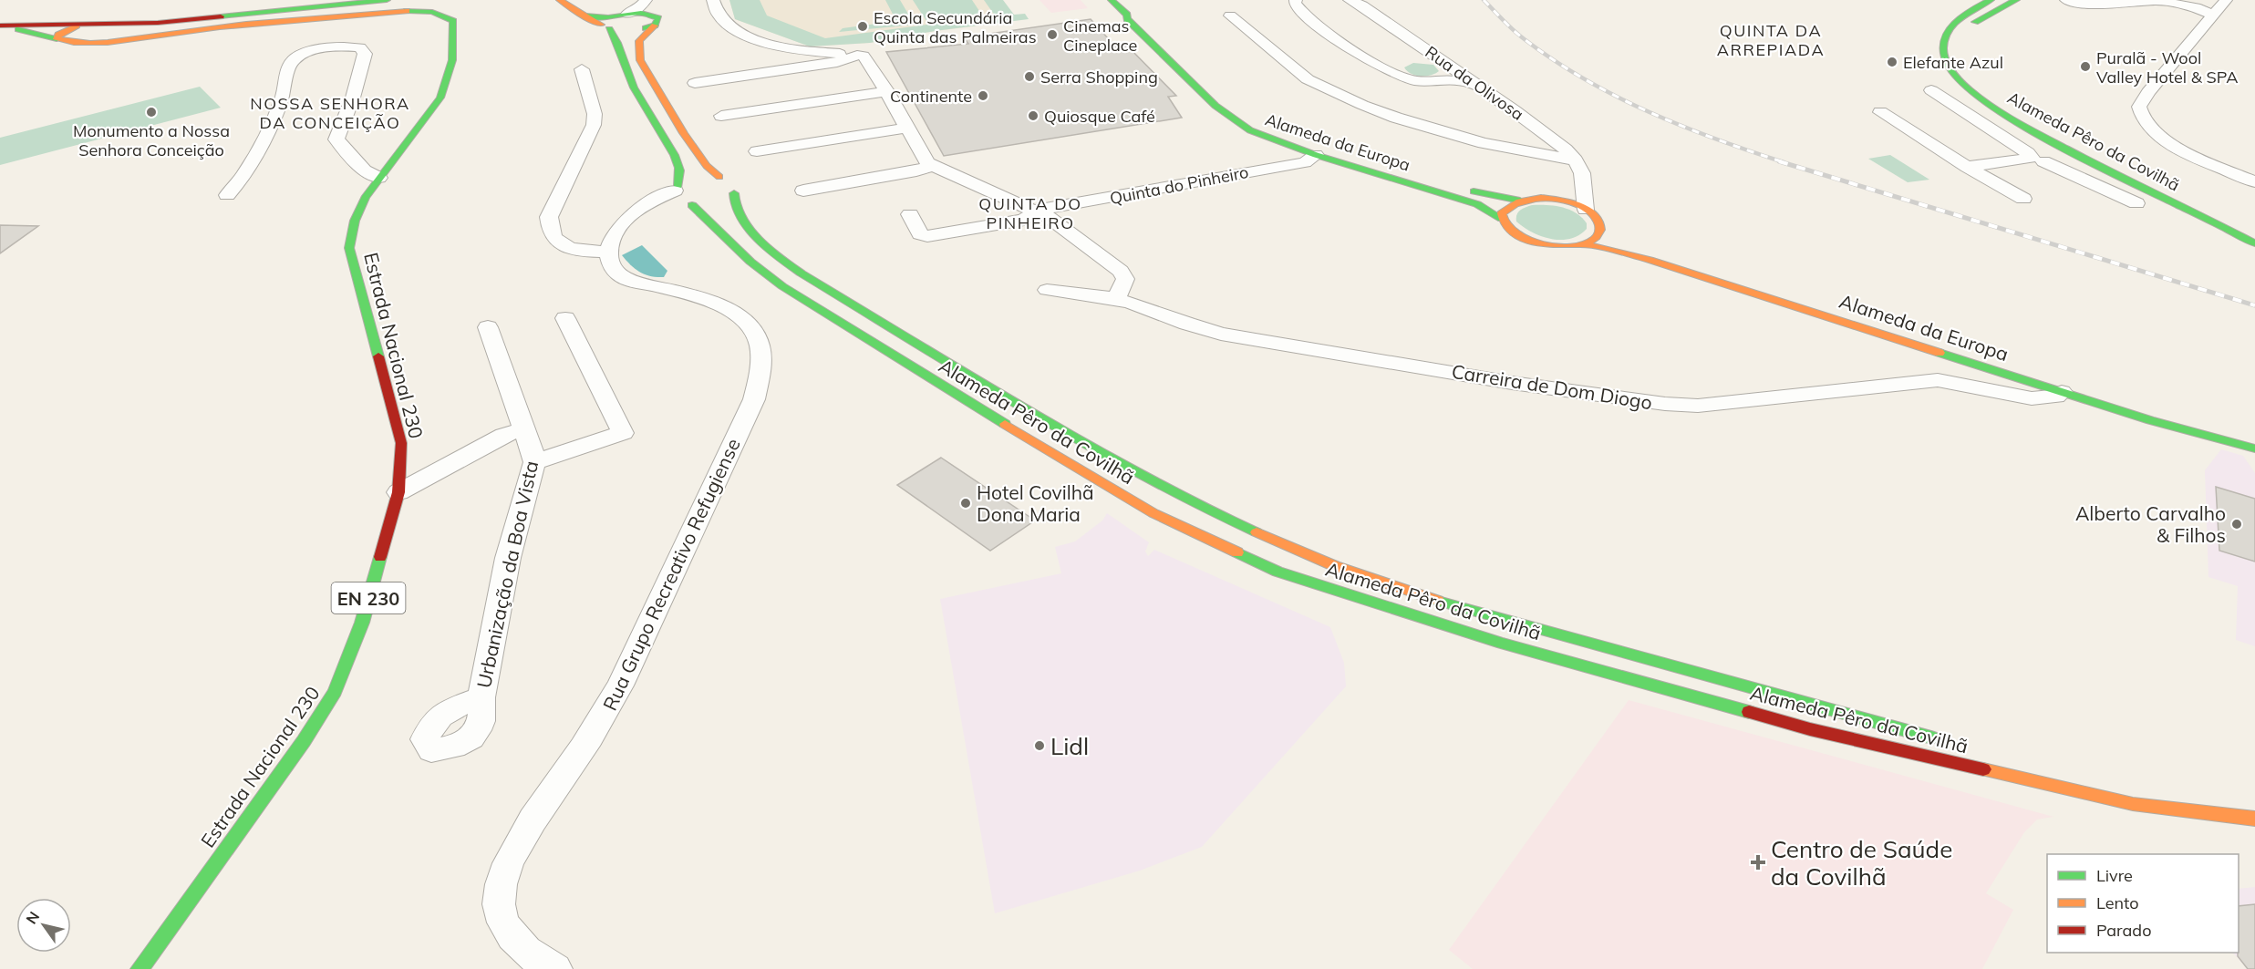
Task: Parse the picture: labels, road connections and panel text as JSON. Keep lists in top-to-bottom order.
{
  "streets": {
    "main road": [
      "Alameda Pêro da Covilhã",
      "Alameda da Europa",
      "Estrada Nacional 230",
      "EN 230"
    ],
    "street": [
      "Rua da Olivosa",
      "Quinta do Pinheiro",
      "Carreira de Dom Diogo",
      "Urbanização da Boa Vista",
      "Rua Grupo Recreativo Refugiense"
    ]
  },
  "crossings": [
    ["Alameda da Europa", "Quinta do Pinheiro"],
    ["Alameda da Europa", "Carreira de Dom Diogo"],
    ["Estrada Nacional 230", "EN 230"]
  ],
  "districts": ["QUINTA DA ARREPIADA", "NOSSA SENHORA DA CONCEIÇÃO", "QUINTA DO PINHEIRO"],
  "places": {
    "other": [
      "Escola Secundária Quinta das Palmeiras",
      "Cinemas Cineplace",
      "Elefante Azul",
      "Puralã - Wool Valley Hotel & SPA",
      "Serra Shopping",
      "Continente",
      "Monumento a Nossa Senhora Conceição",
      "Quiosque Café",
      "Hotel Covilhã Dona Maria",
      "Alberto Carvalho & Filhos",
      "Lidl"
    ],
    "health": ["Centro de Saúde da Covilhã"]
  },
  "legend": ["Livre", "Lento", "Parado"],
  "north": "top left"
}
